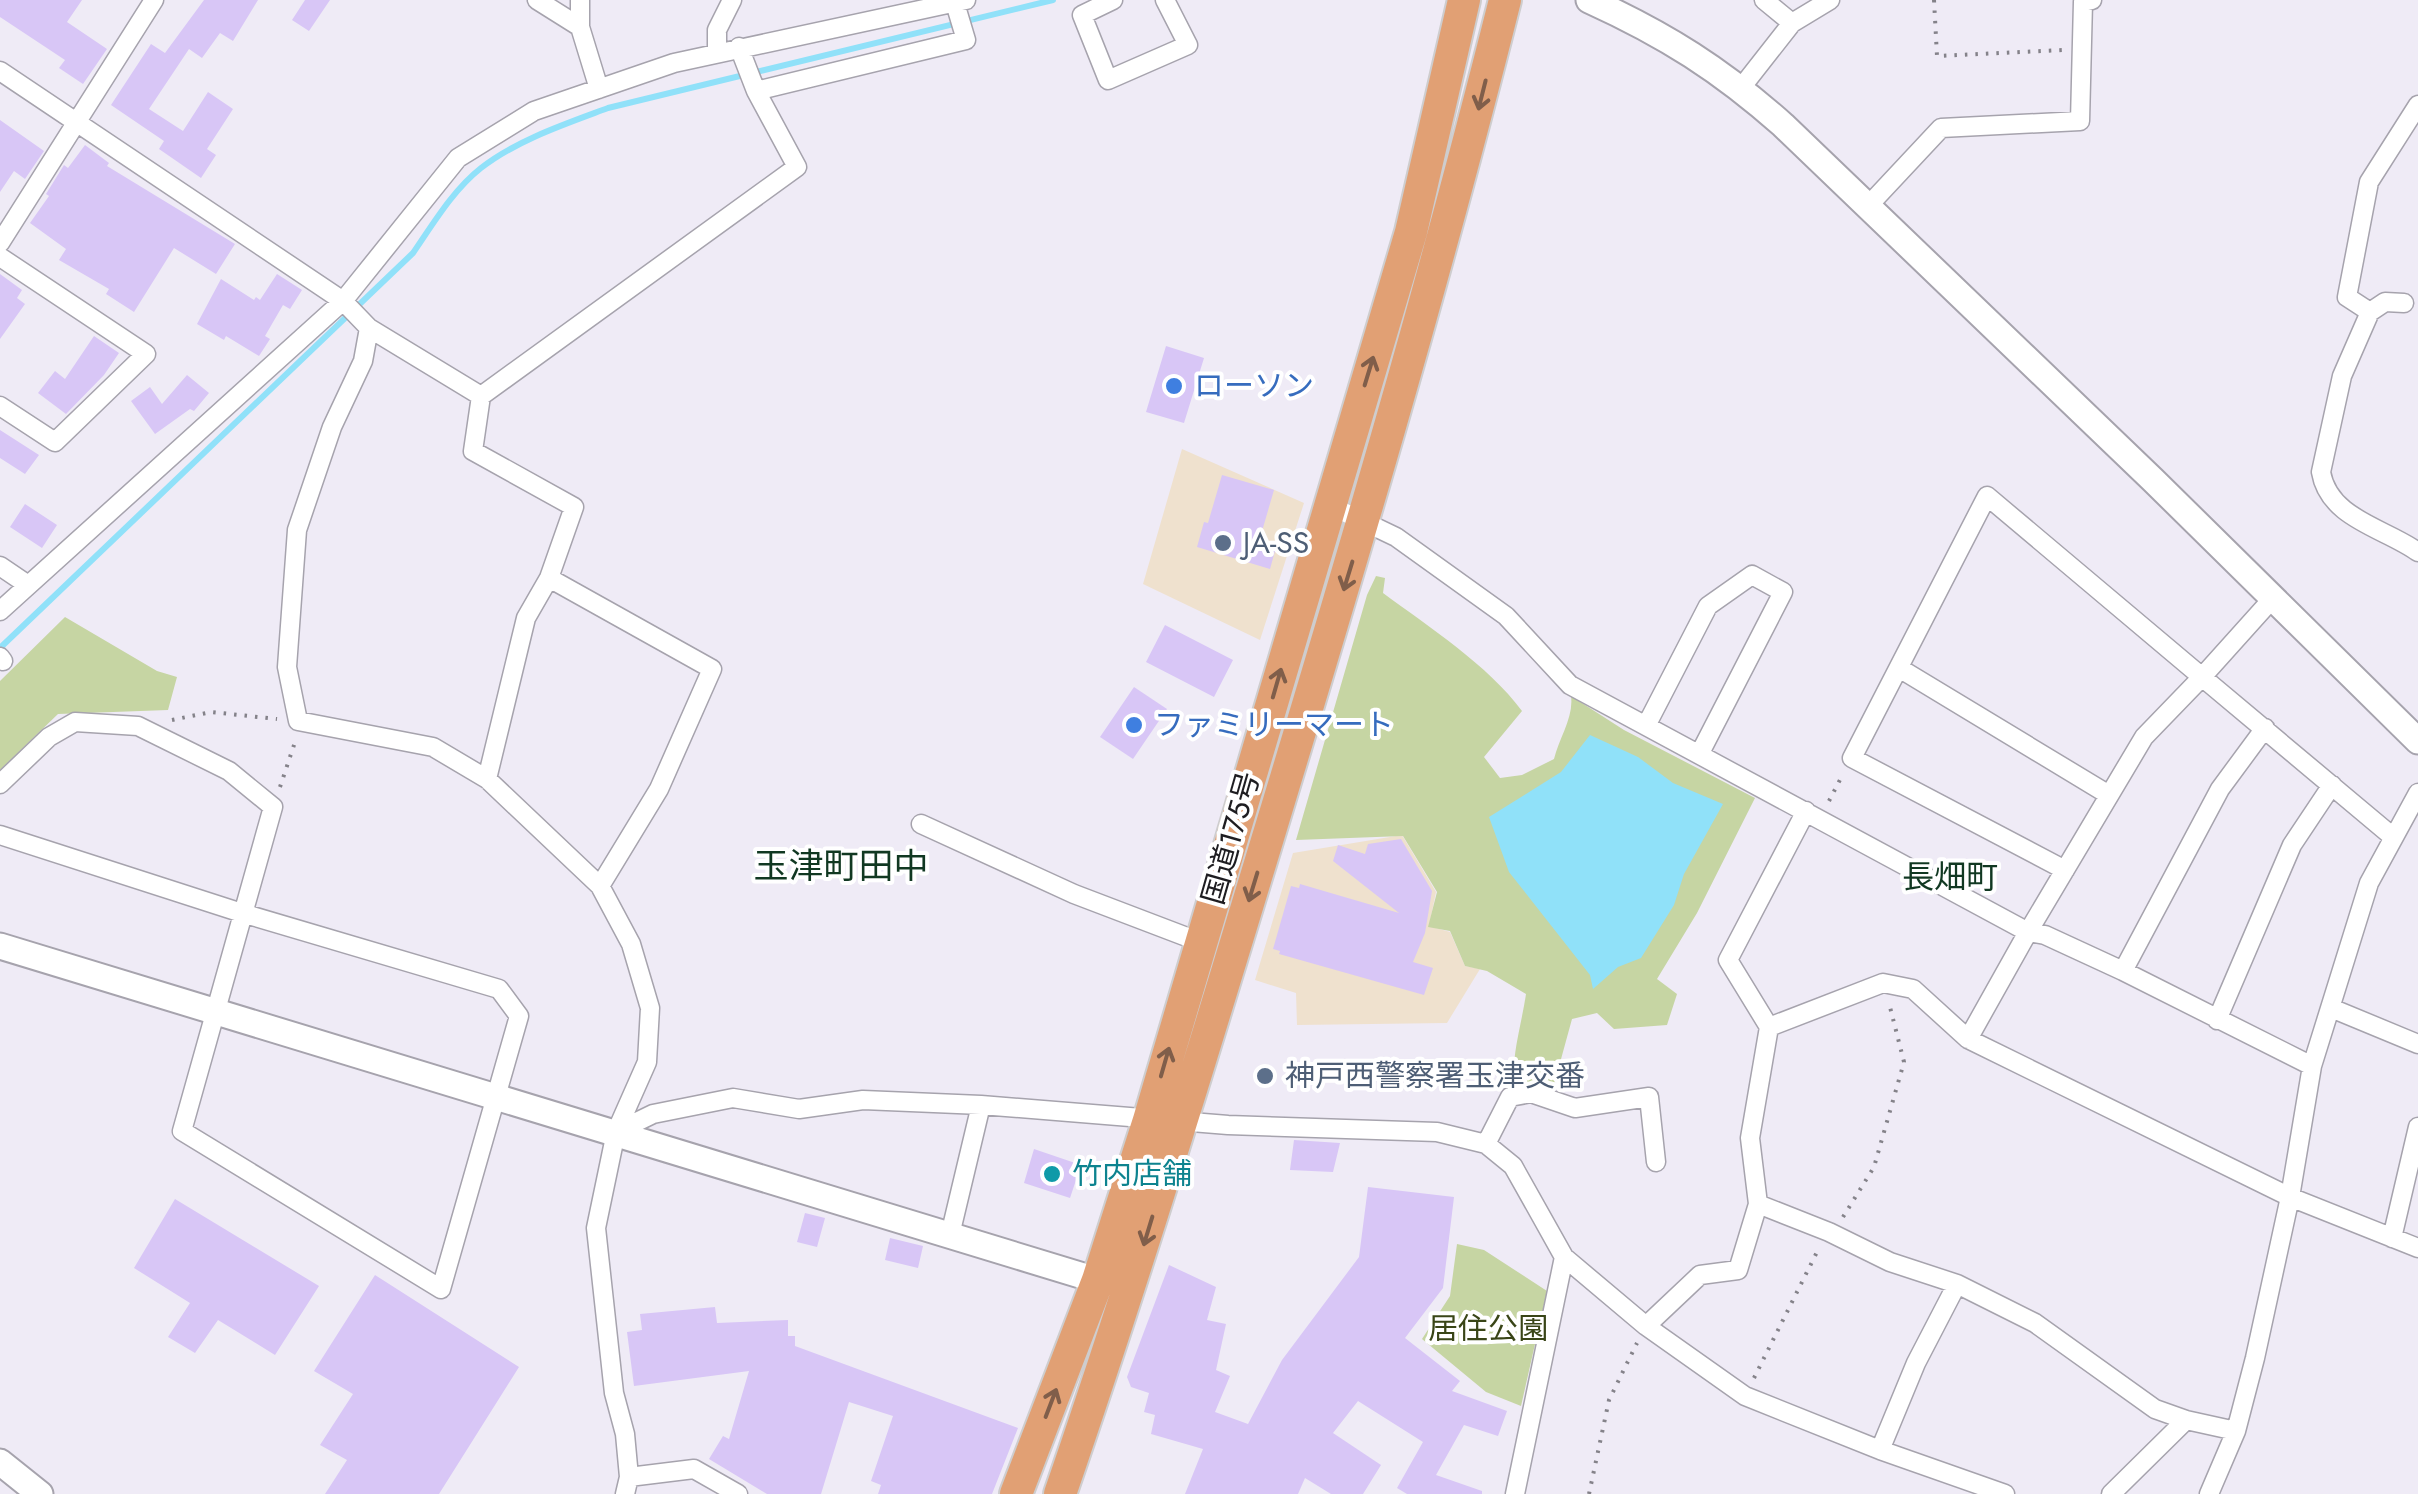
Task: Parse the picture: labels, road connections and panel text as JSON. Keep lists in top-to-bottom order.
{
  "streets": {
    "highway": ["国道175号"]
  },
  "districts": ["玉津町田中", "長畑町"],
  "parks": ["居住公園"],
  "places": [
    "ローソン",
    "JA-SS",
    "ファミリーマート",
    "神戸西警察署玉津交番",
    "竹内店舗"
  ]
}
